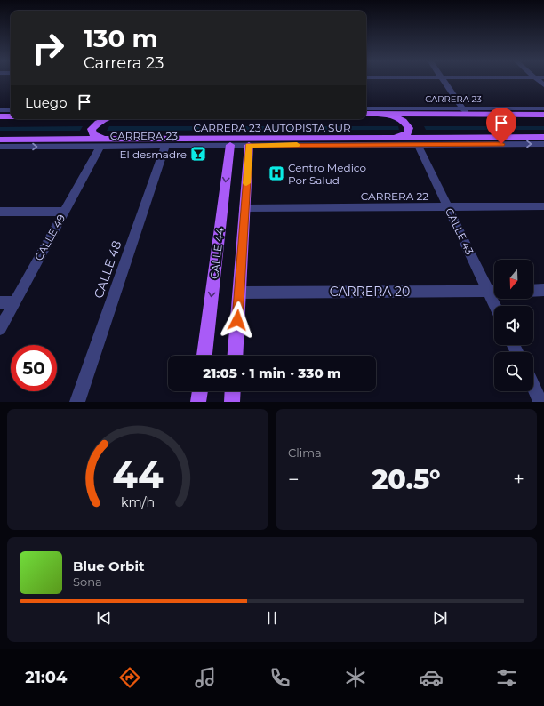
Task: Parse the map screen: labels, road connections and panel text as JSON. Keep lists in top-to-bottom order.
{
  "streets": {
    "main road": ["CARRERA 23 AUTOPISTA SUR", "CALLE 44"],
    "street": [
      "CARRERA 23",
      "CARRERA 22",
      "CALLE 43",
      "CALLE 49",
      "CALLE 48",
      "CARRERA 20"
    ]
  },
  "crossings": [
    ["CARRERA 23", "CARRERA 23 AUTOPISTA SUR"],
    ["CARRERA 23", "CALLE 43"],
    ["CARRERA 23", "CALLE 49"],
    ["CARRERA 23", "CALLE 44"],
    ["CARRERA 23", "CALLE 48"],
    ["CARRERA 23 AUTOPISTA SUR", "CALLE 49"],
    ["CARRERA 22", "CALLE 43"],
    ["CALLE 43", "CARRERA 20"]
  ],
  "places": {
    "bar": ["El desmadre"],
    "hospital": ["Centro Medico Por Salud"]
  },
  "north": "bottom",
  "page": {
    "turn": ["130 m", "Carrera 23"],
    "then": "Luego",
    "limit": "50",
    "trip": "21:05 · 1 min · 330 m",
    "tile": "Clima",
    "heat": ["−", "20.5°", "+"],
    "song": ["Blue Orbit", "Sona"],
    "tabs": "21:04",
    "gauge": ["44", "km/h"]
  }
}
